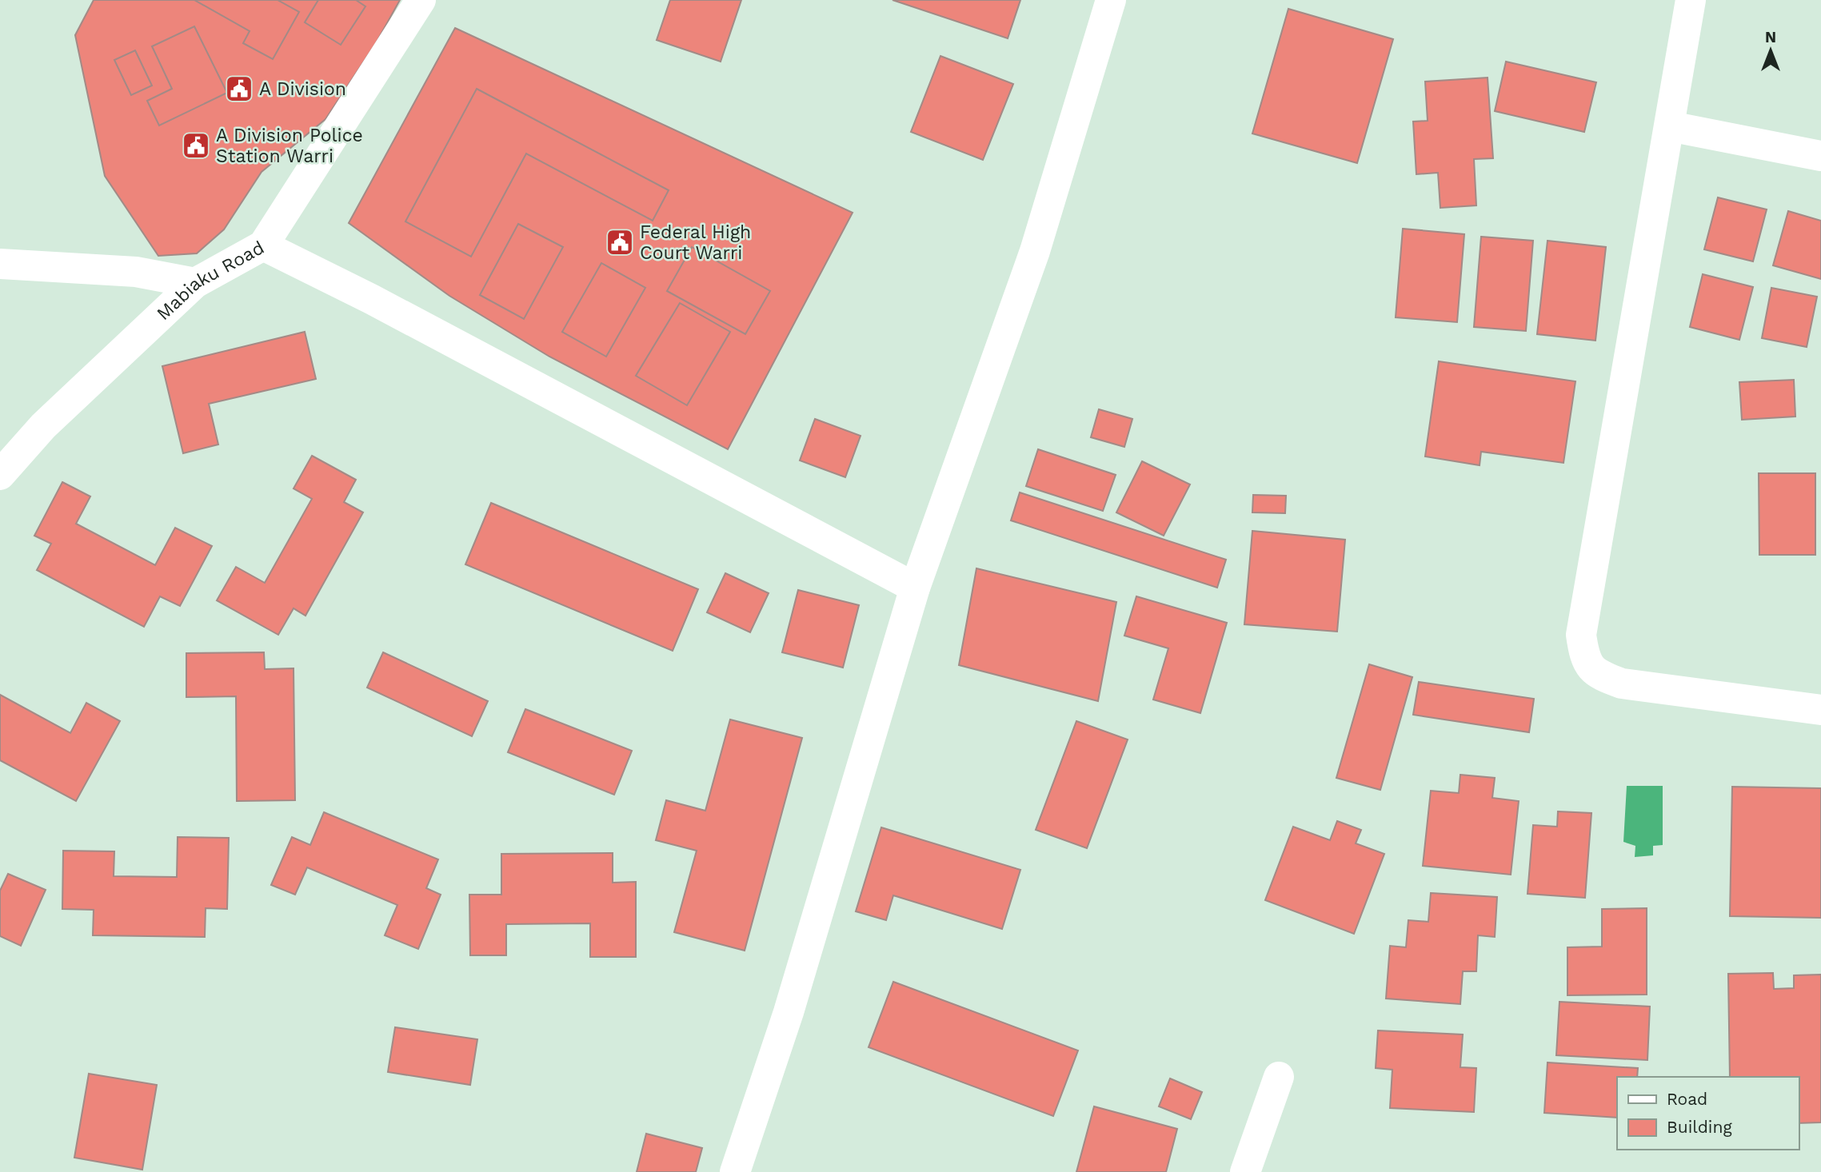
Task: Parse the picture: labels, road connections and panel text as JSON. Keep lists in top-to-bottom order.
{
  "streets": {
    "street": ["Mabiaku Road"]
  },
  "places": {
    "public building": ["A Division", "A Division Police Station Warri", "Federal High Court Warri"]
  },
  "legend": ["Road", "Building"],
  "north": "top"
}
